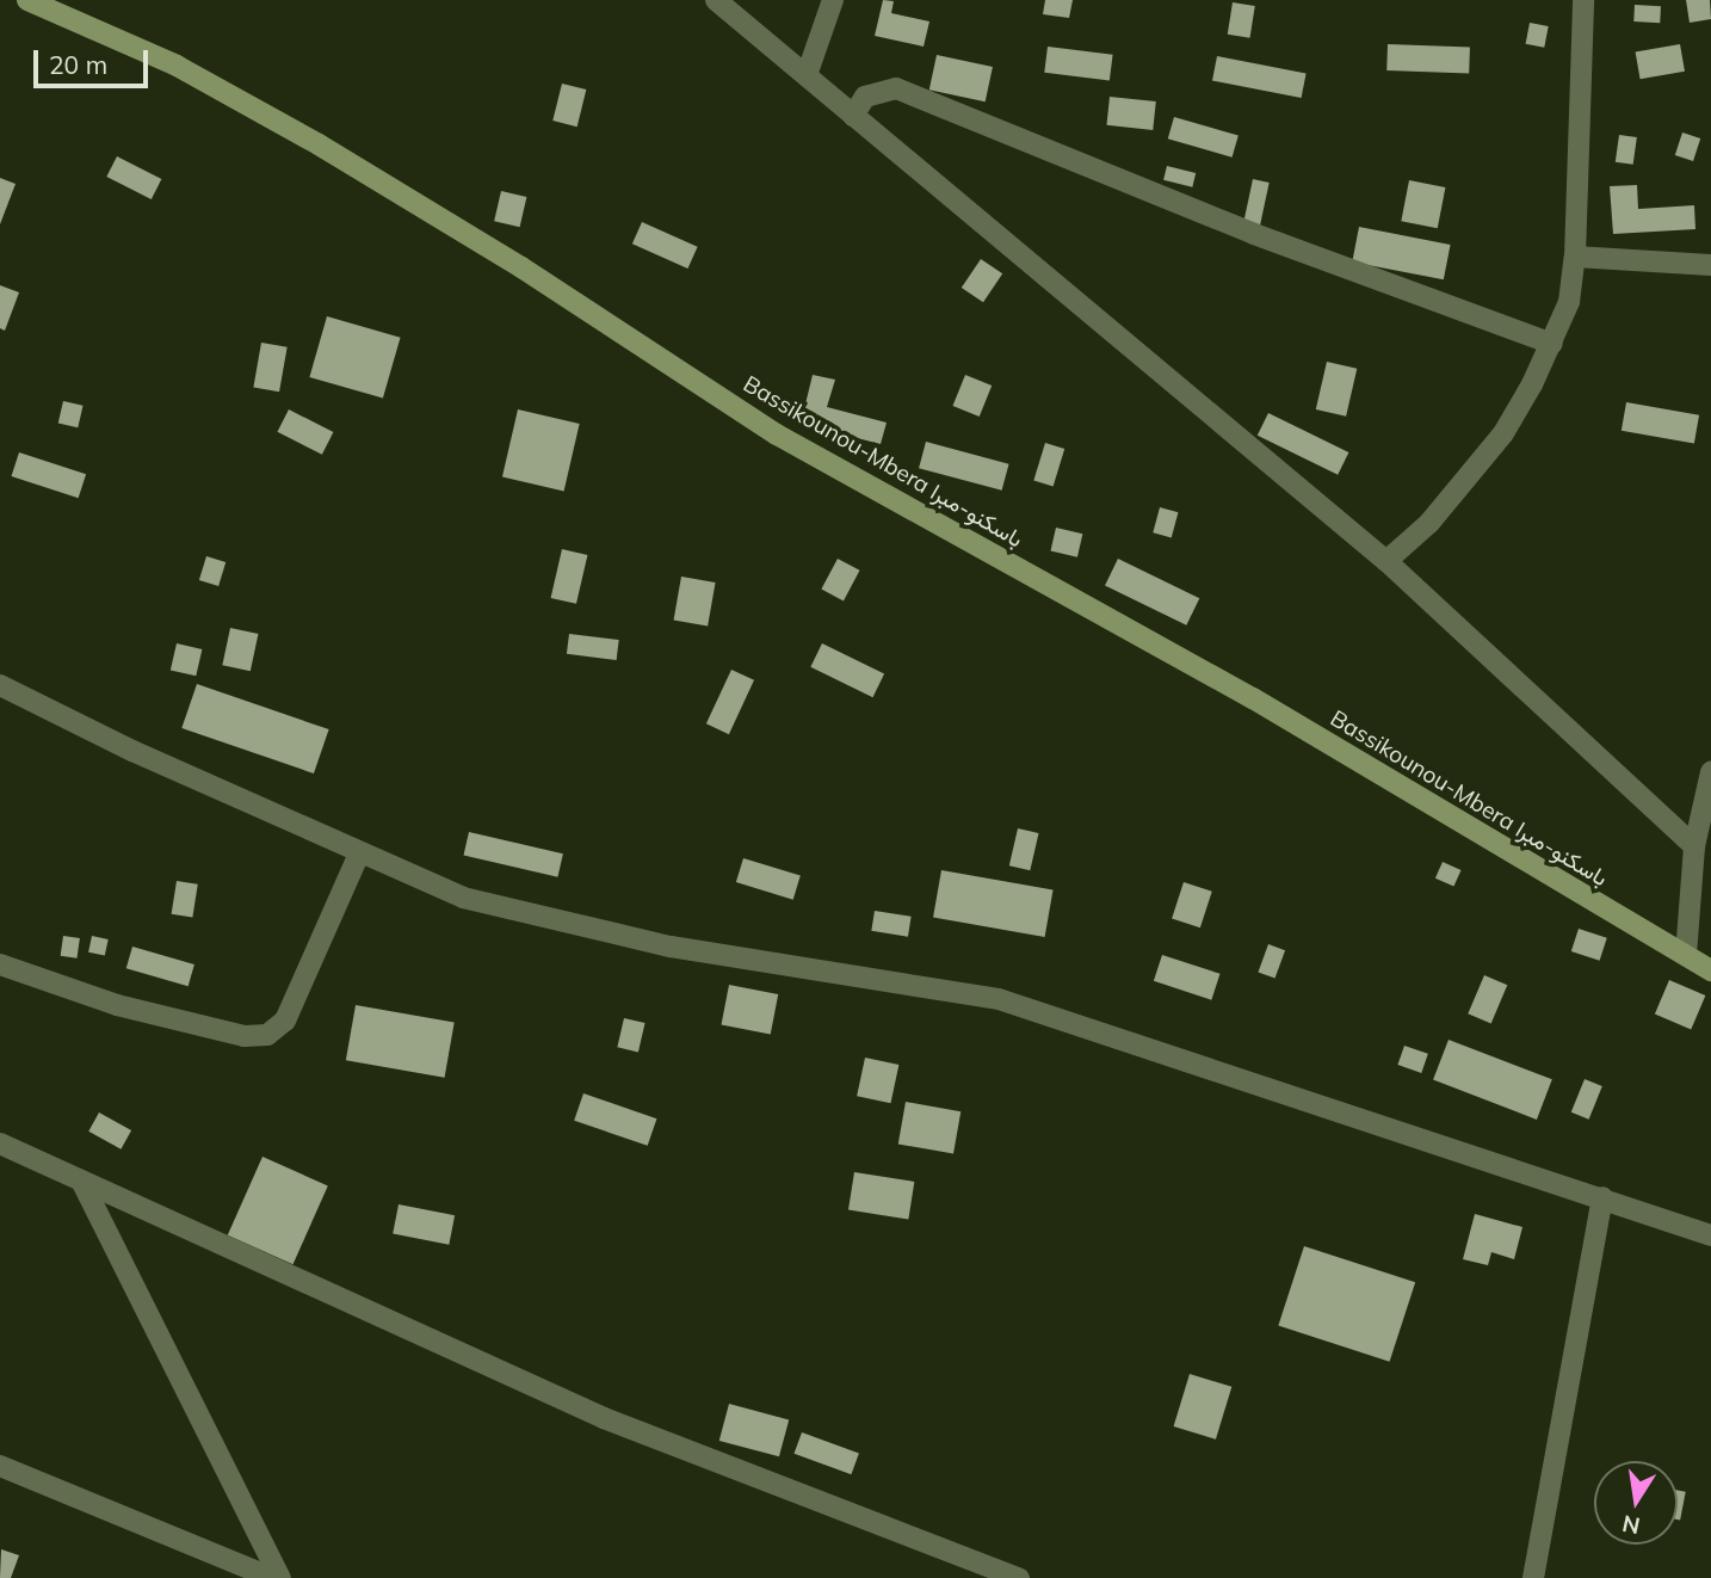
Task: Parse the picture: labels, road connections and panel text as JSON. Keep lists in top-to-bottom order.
{
  "streets": {
    "street": ["Bassikounou-Mbera باسكنو-مبرا"]
  },
  "scale_bar": "20 m",
  "north": "bottom"
}
